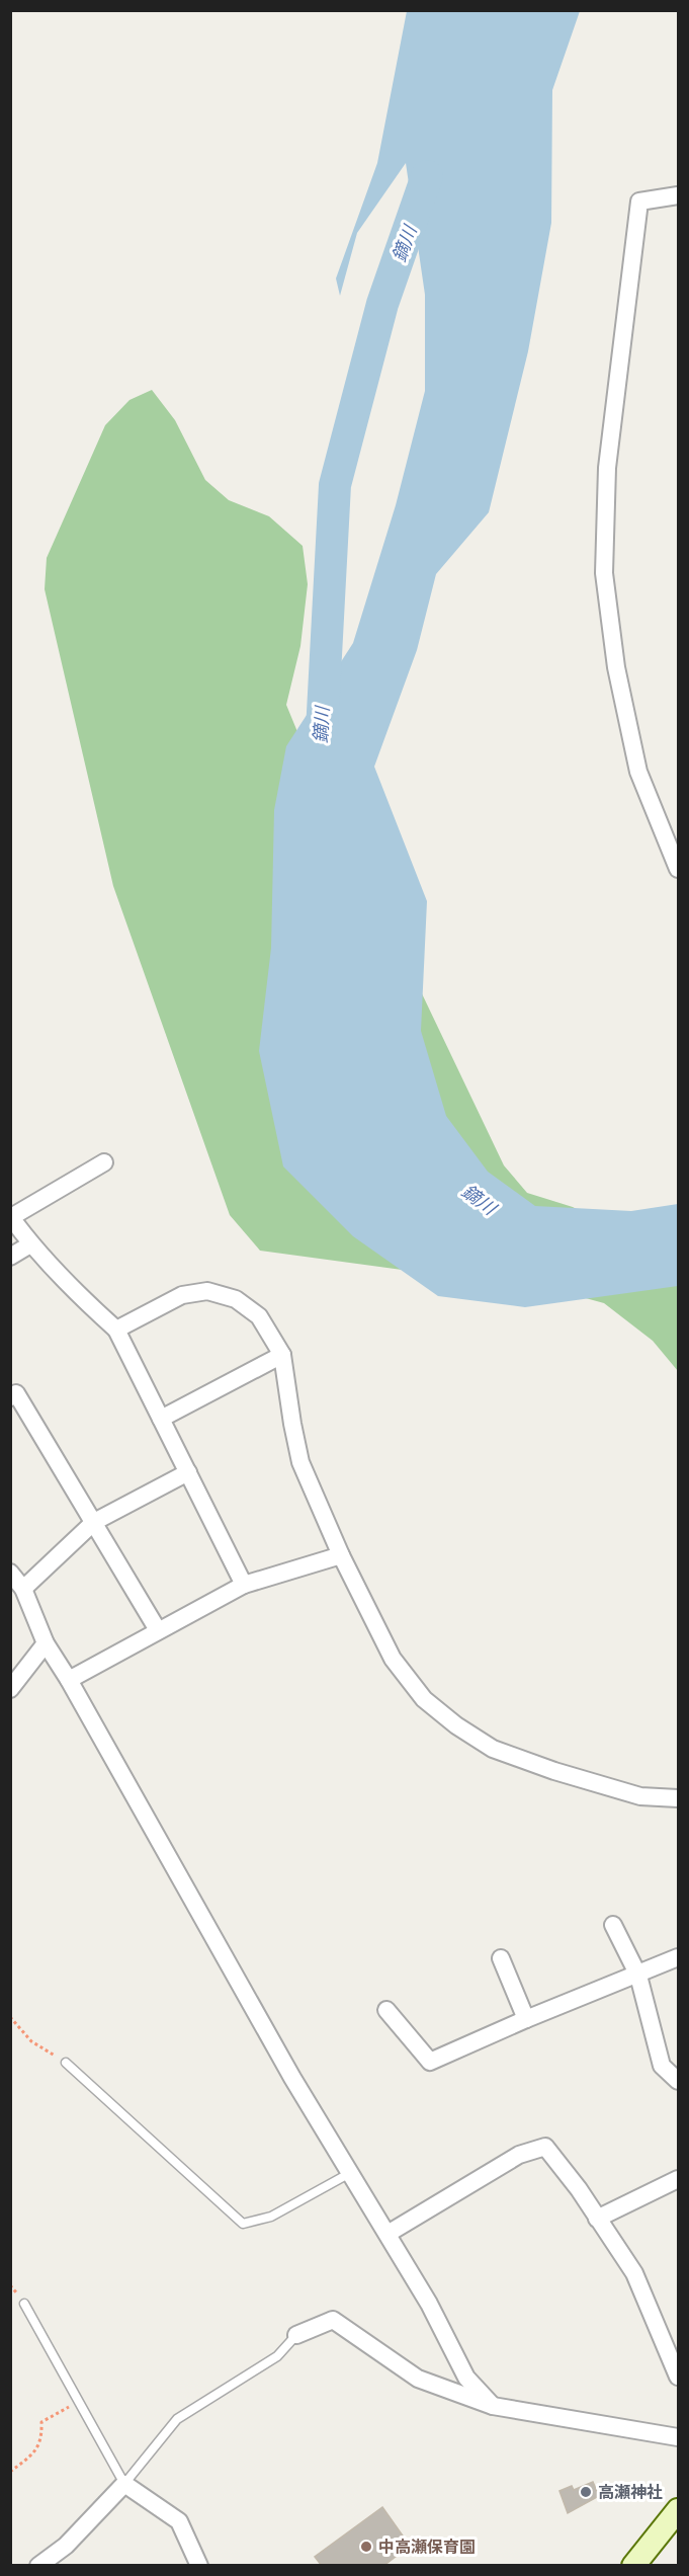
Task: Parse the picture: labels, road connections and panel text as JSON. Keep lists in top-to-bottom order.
{
  "water": ["鏑川"],
  "places": ["高瀬神社", "中高瀬保育園"]
}
